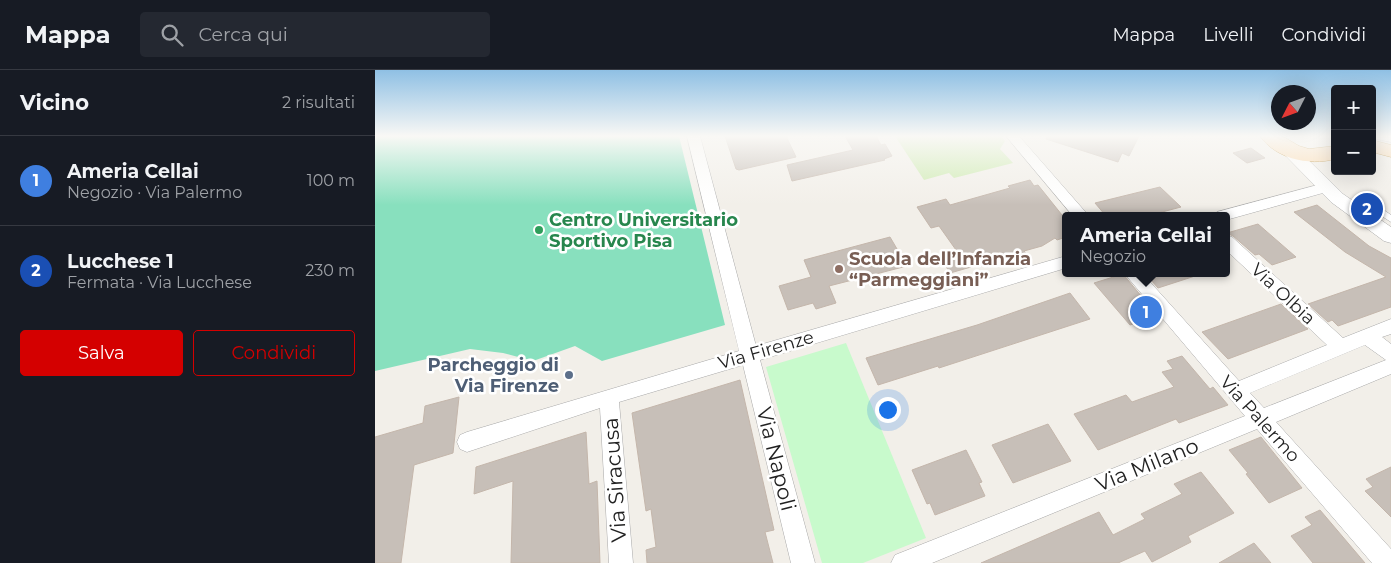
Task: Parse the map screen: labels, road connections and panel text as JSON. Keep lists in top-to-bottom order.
{
  "streets": {
    "street": [
      "Via Olbia",
      "Via Firenze",
      "Via Palermo",
      "Via Napoli",
      "Via Milano",
      "Via Siracusa"
    ]
  },
  "crossings": [
    ["Via Firenze", "Via Napoli"],
    ["Via Firenze", "Via Siracusa"],
    ["Via Palermo", "Via Milano"]
  ],
  "places": ["Centro Universitario Sportivo Pisa", "Scuola dell’Infanzia “Parmeggiani”", "Parcheggio di Via Firenze"],
  "north": "bottom left",
  "page": {
    "header": "Mappa",
    "search": "Cerca qui",
    "nav": ["Mappa", "Livelli", "Condividi"],
    "heading": ["Vicino", "2 risultati"],
    "map_buttons": ["+", "−"],
    "list": [
      {
        "mark": "1",
        "name": "Ameria Cellai",
        "note": "Negozio · Via Palermo",
        "value": "100 m"
      },
      {
        "mark": "2",
        "name": "Lucchese 1",
        "note": "Fermata · Via Lucchese",
        "value": "230 m"
      }
    ],
    "pins": ["2", "1"],
    "popup": ["Ameria Cellai", "Negozio"],
    "buttons": ["Salva", "Condividi"]
  }
}
